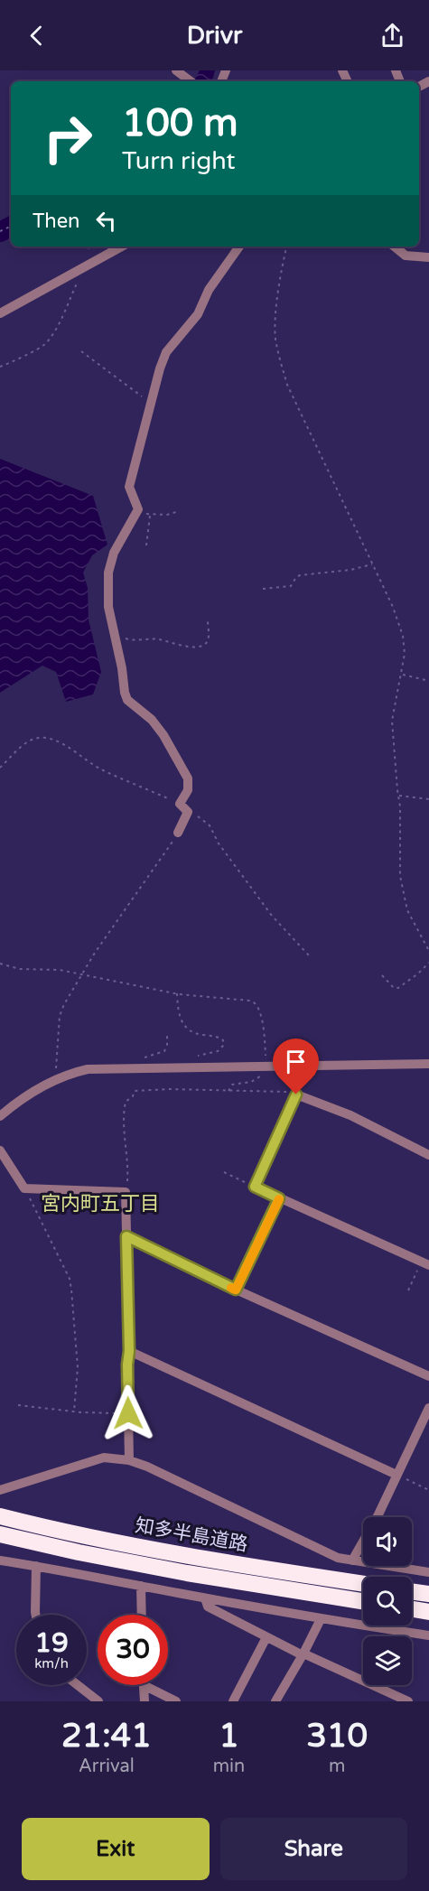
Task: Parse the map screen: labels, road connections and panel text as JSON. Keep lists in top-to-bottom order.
{
  "streets": {
    "highway": ["知多半島道路"]
  },
  "districts": ["宮内町五丁目"],
  "page": {
    "header": "Drivr",
    "turn": ["100 m", "Turn right"],
    "then": "Then",
    "speed": "19 km/h",
    "limit": "30",
    "eta": [
      "21:41",
      "Arrival",
      "1",
      "min",
      "310",
      "m"
    ],
    "buttons": ["Exit", "Share"]
  }
}
